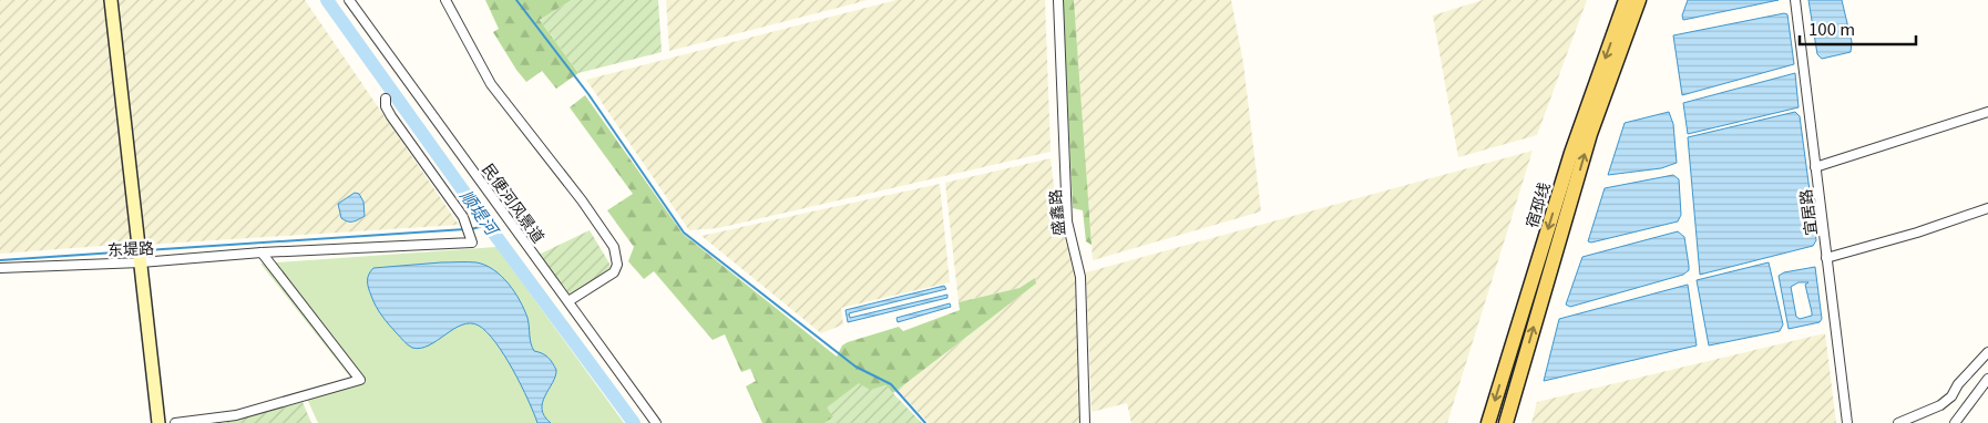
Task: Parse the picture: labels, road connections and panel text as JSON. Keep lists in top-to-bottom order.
{
  "streets": {
    "main road": ["宿邳线"],
    "street": [
      "民便河风景道",
      "盛鑫路",
      "宜居路",
      "东堤路"
    ]
  },
  "water": ["顺堤河"],
  "scale_bar": "100 m"
}
